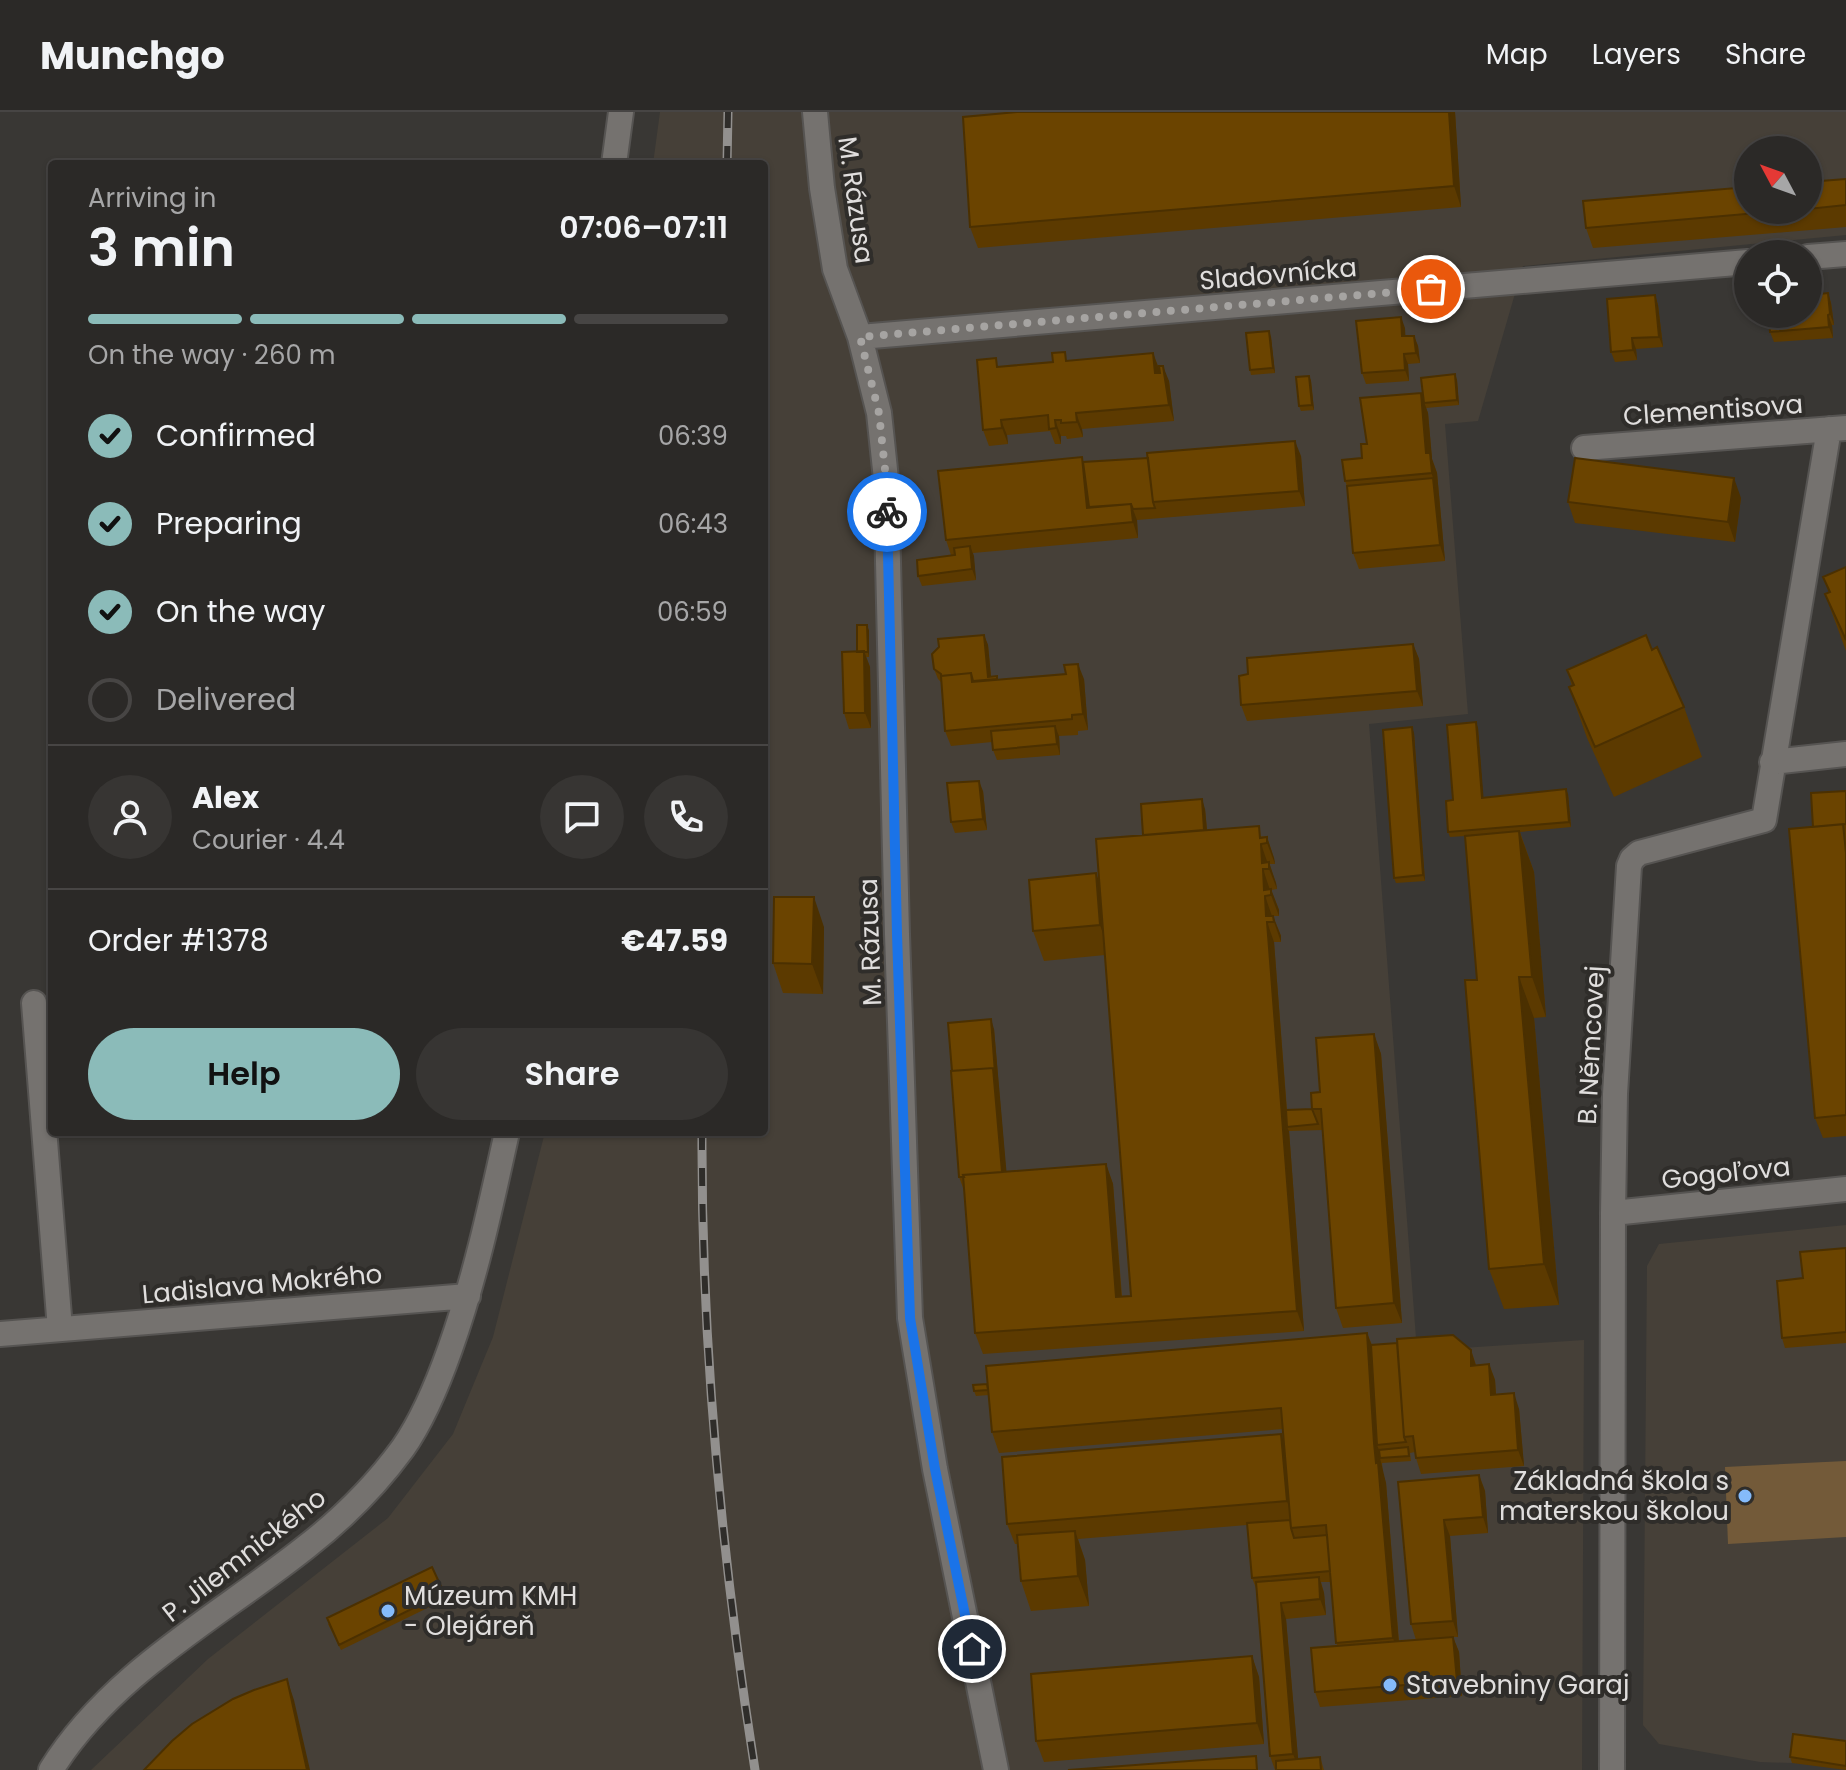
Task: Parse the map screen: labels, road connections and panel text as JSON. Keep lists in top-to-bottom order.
{
  "streets": {
    "street": [
      "M. Rázusa",
      "Sladovnícka",
      "Clementisova",
      "B. Němcovej",
      "Gogoľova",
      "Ladislava Mokrého",
      "P. Jilemnického"
    ]
  },
  "crossings": [
    ["M. Rázusa", "Sladovnícka"],
    ["Clementisova", "B. Němcovej"],
    ["B. Němcovej", "Gogoľova"],
    ["Ladislava Mokrého", "P. Jilemnického"]
  ],
  "places": ["Základná škola s materskou školou", "Múzeum KMH - Olejáreň", "Stavebniny Garaj"],
  "north": "top left",
  "page": {
    "header": "Munchgo",
    "nav": ["Map", "Layers", "Share"],
    "heading": ["3 min", "Arriving in", "07:06–07:11"],
    "panel": [
      "Alex",
      "Courier · 4.4",
      "Order #1378",
      "€47.59"
    ],
    "bar": "On the way · 260 m",
    "list": [
      ["Confirmed", "06:39"],
      ["Preparing", "06:43"],
      ["On the way", "06:59"],
      "Delivered"
    ],
    "buttons": ["Help", "Share"]
  }
}
